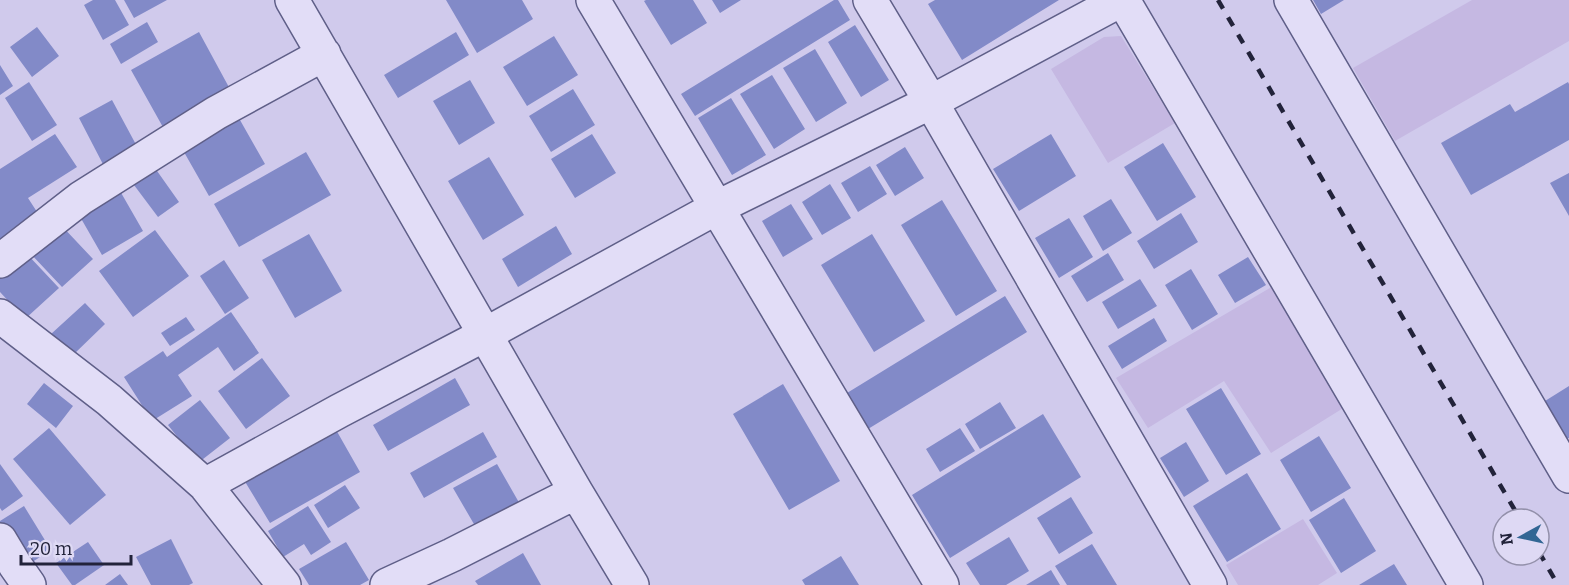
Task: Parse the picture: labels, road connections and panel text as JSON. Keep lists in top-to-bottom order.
{
  "scale_bar": "20 m",
  "north": "left"
}
